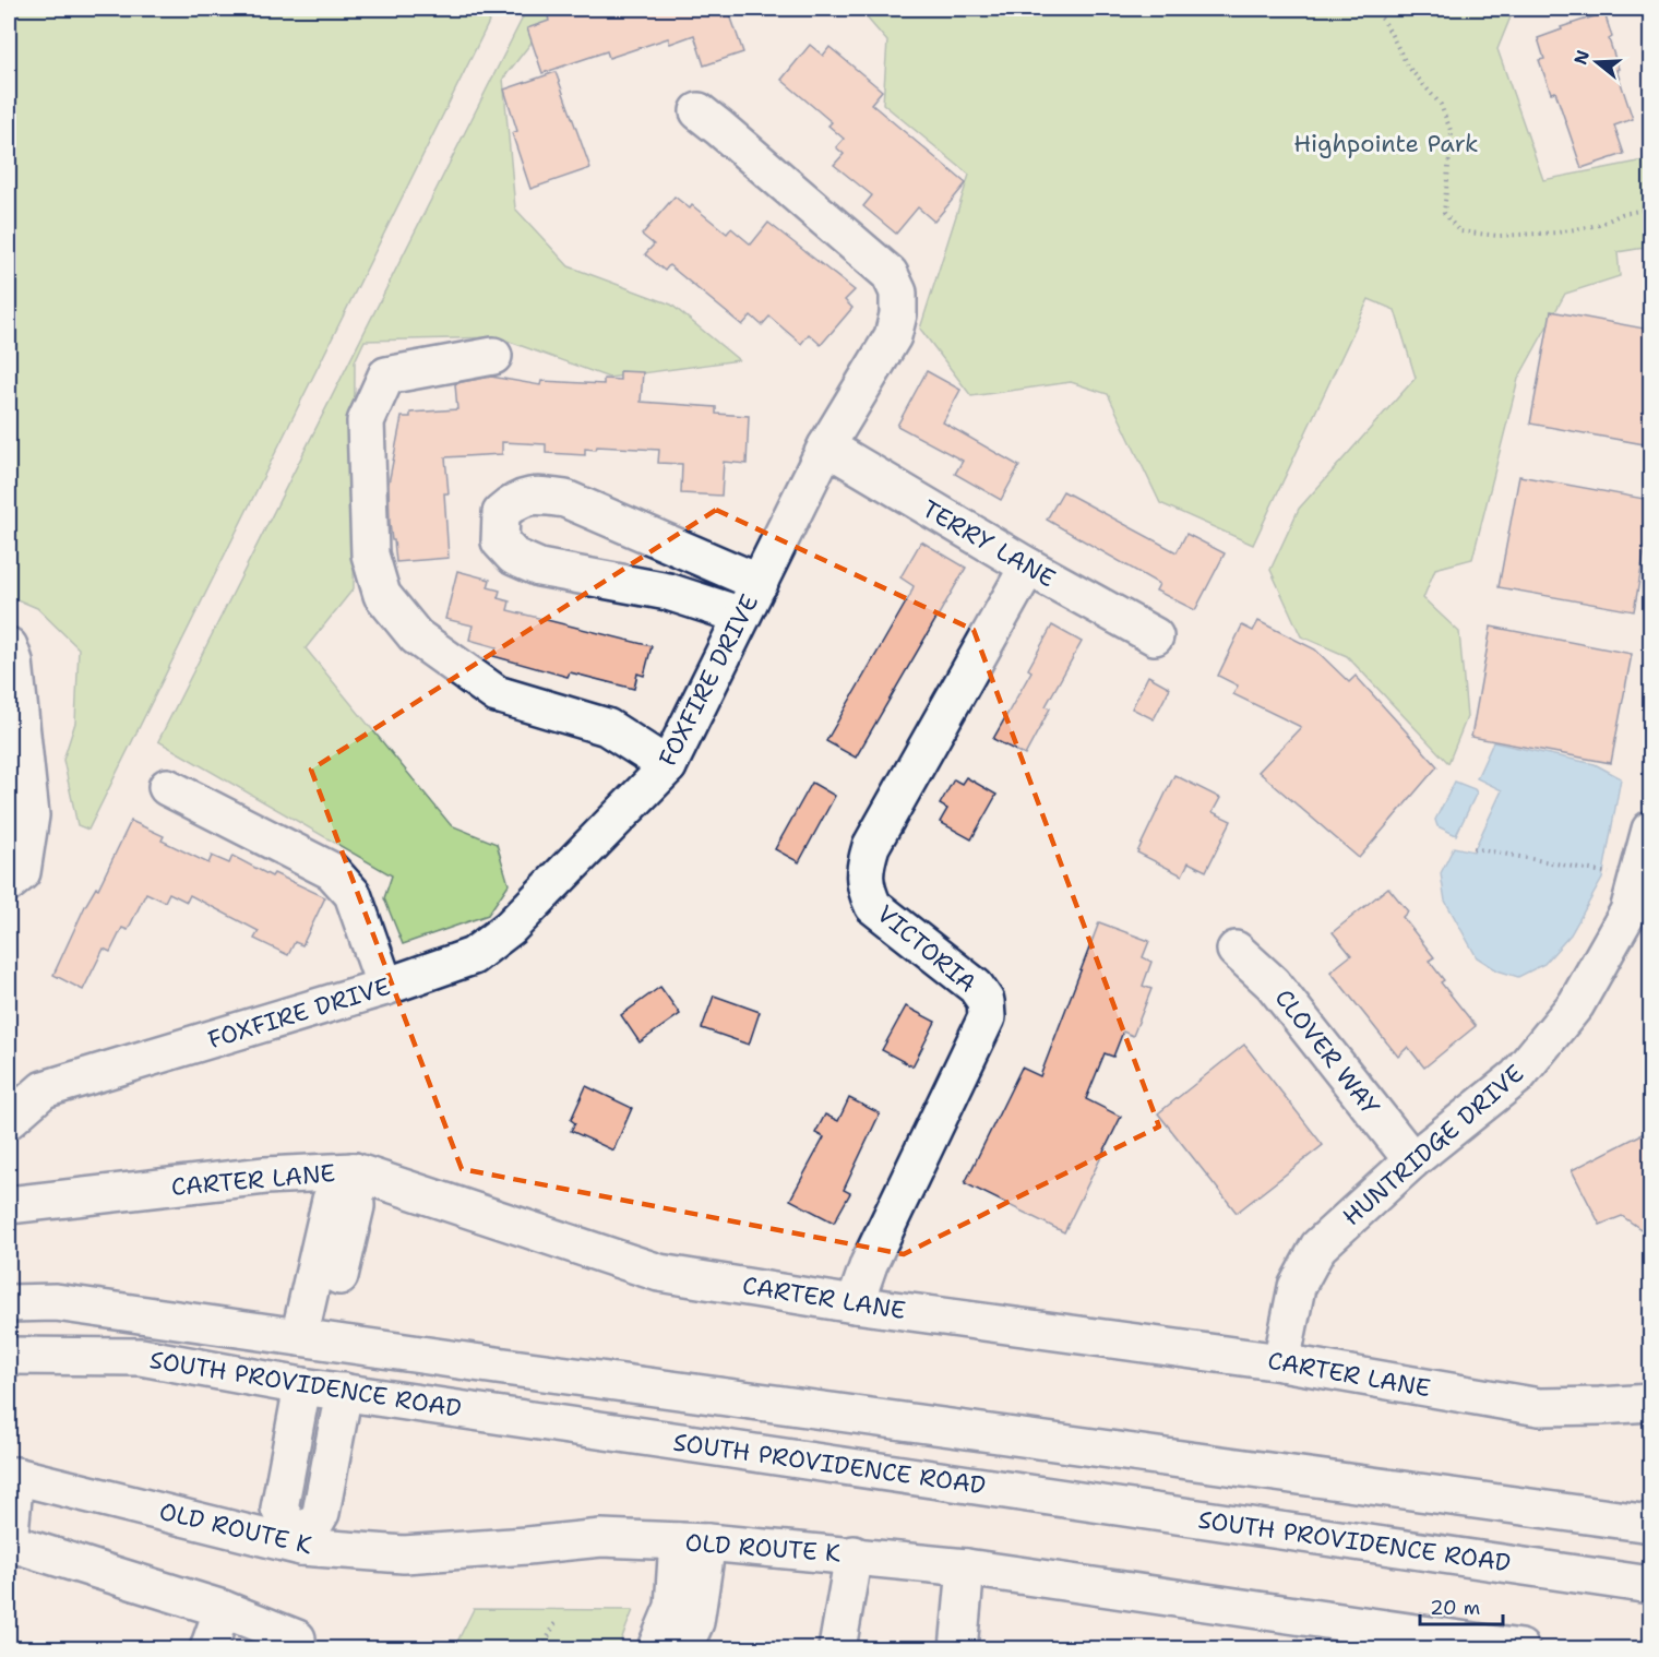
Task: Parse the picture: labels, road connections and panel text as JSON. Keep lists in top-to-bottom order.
{
  "streets": {
    "street": [
      "TERRY LANE",
      "FOXFIRE DRIVE",
      "VICTORIA",
      "CLOVER WAY",
      "HUNTRIDGE DRIVE",
      "CARTER LANE",
      "SOUTH PROVIDENCE ROAD",
      "OLD ROUTE K"
    ]
  },
  "crossings": [
    ["TERRY LANE", "FOXFIRE DRIVE"],
    ["TERRY LANE", "VICTORIA"],
    ["VICTORIA", "CARTER LANE"],
    ["CLOVER WAY", "HUNTRIDGE DRIVE"],
    ["HUNTRIDGE DRIVE", "CARTER LANE"]
  ],
  "parks": ["Highpointe Park"],
  "scale_bar": "20 m",
  "north": "left"
}
